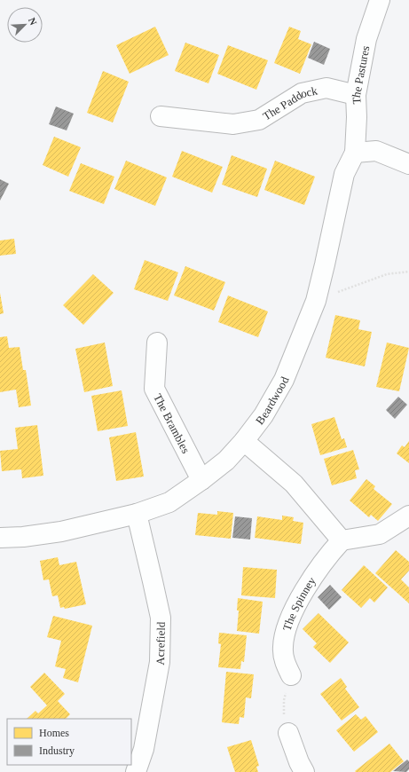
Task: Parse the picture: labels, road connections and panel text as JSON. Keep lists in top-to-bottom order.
{
  "streets": {
    "street": [
      "The Pastures",
      "The Paddock",
      "Beardwood",
      "The Brambles",
      "The Spinney",
      "Acrefield"
    ]
  },
  "crossings": [
    ["The Pastures", "The Paddock"],
    ["The Pastures", "Beardwood"],
    ["Beardwood", "The Brambles"],
    ["Beardwood", "Acrefield"]
  ],
  "legend": ["Homes", "Industry"],
  "north": "top right"
}
